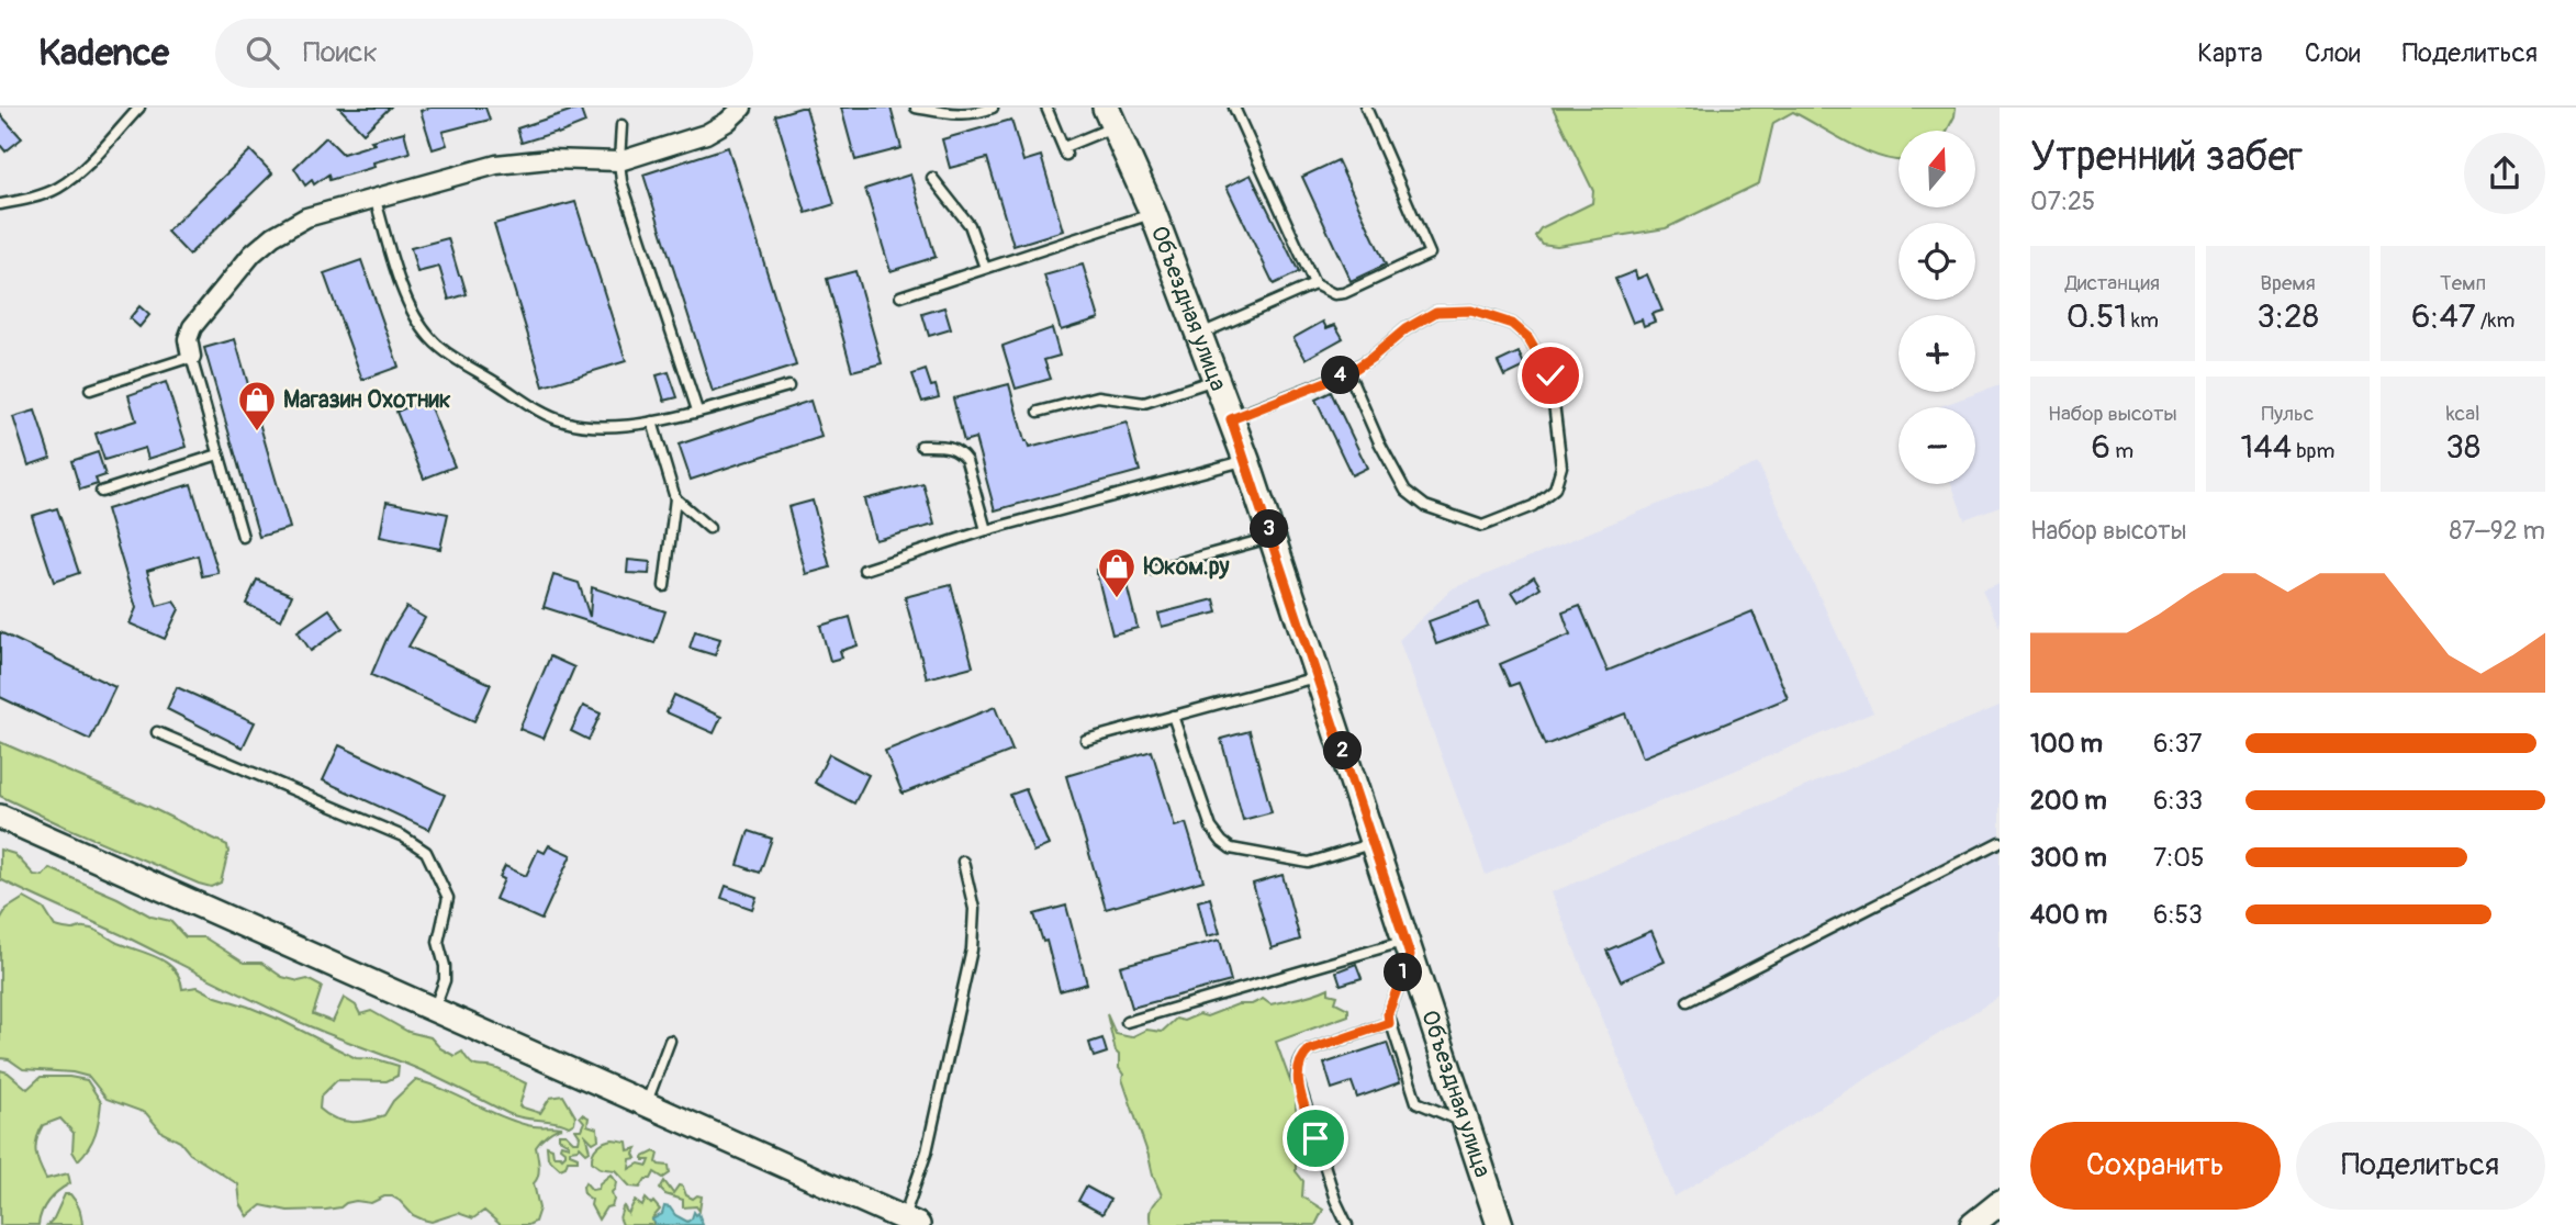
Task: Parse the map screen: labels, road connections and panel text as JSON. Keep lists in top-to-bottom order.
{
  "streets": {
    "main road": ["Объездная улица"]
  },
  "places": {
    "shop": ["Магазин Охотник", "Юком.ру"]
  },
  "north": "top",
  "page": {
    "header": "Kadence",
    "search": "Поиск",
    "nav": ["Карта", "Слои", "Поделиться"],
    "heading": ["Утренний забег", "07:25"],
    "map_buttons": ["+", "−"],
    "stats": [
      ["Дистанция", "0.51 km"],
      ["Время", "3:28"],
      ["Темп", "6:47 /km"],
      ["Набор высоты", "6 m"],
      ["Пульс", "144 bpm"],
      ["kcal", "38"]
    ],
    "pins": [
      "4",
      "3",
      "2",
      "1"
    ],
    "chart": ["Набор высоты", "87–92 m"],
    "list": [
      {
        "name": "100 m",
        "note": "6:37"
      },
      {
        "name": "200 m",
        "note": "6:33"
      },
      {
        "name": "300 m",
        "note": "7:05"
      },
      {
        "name": "400 m",
        "note": "6:53"
      }
    ],
    "buttons": ["Сохранить", "Поделиться"]
  }
}
